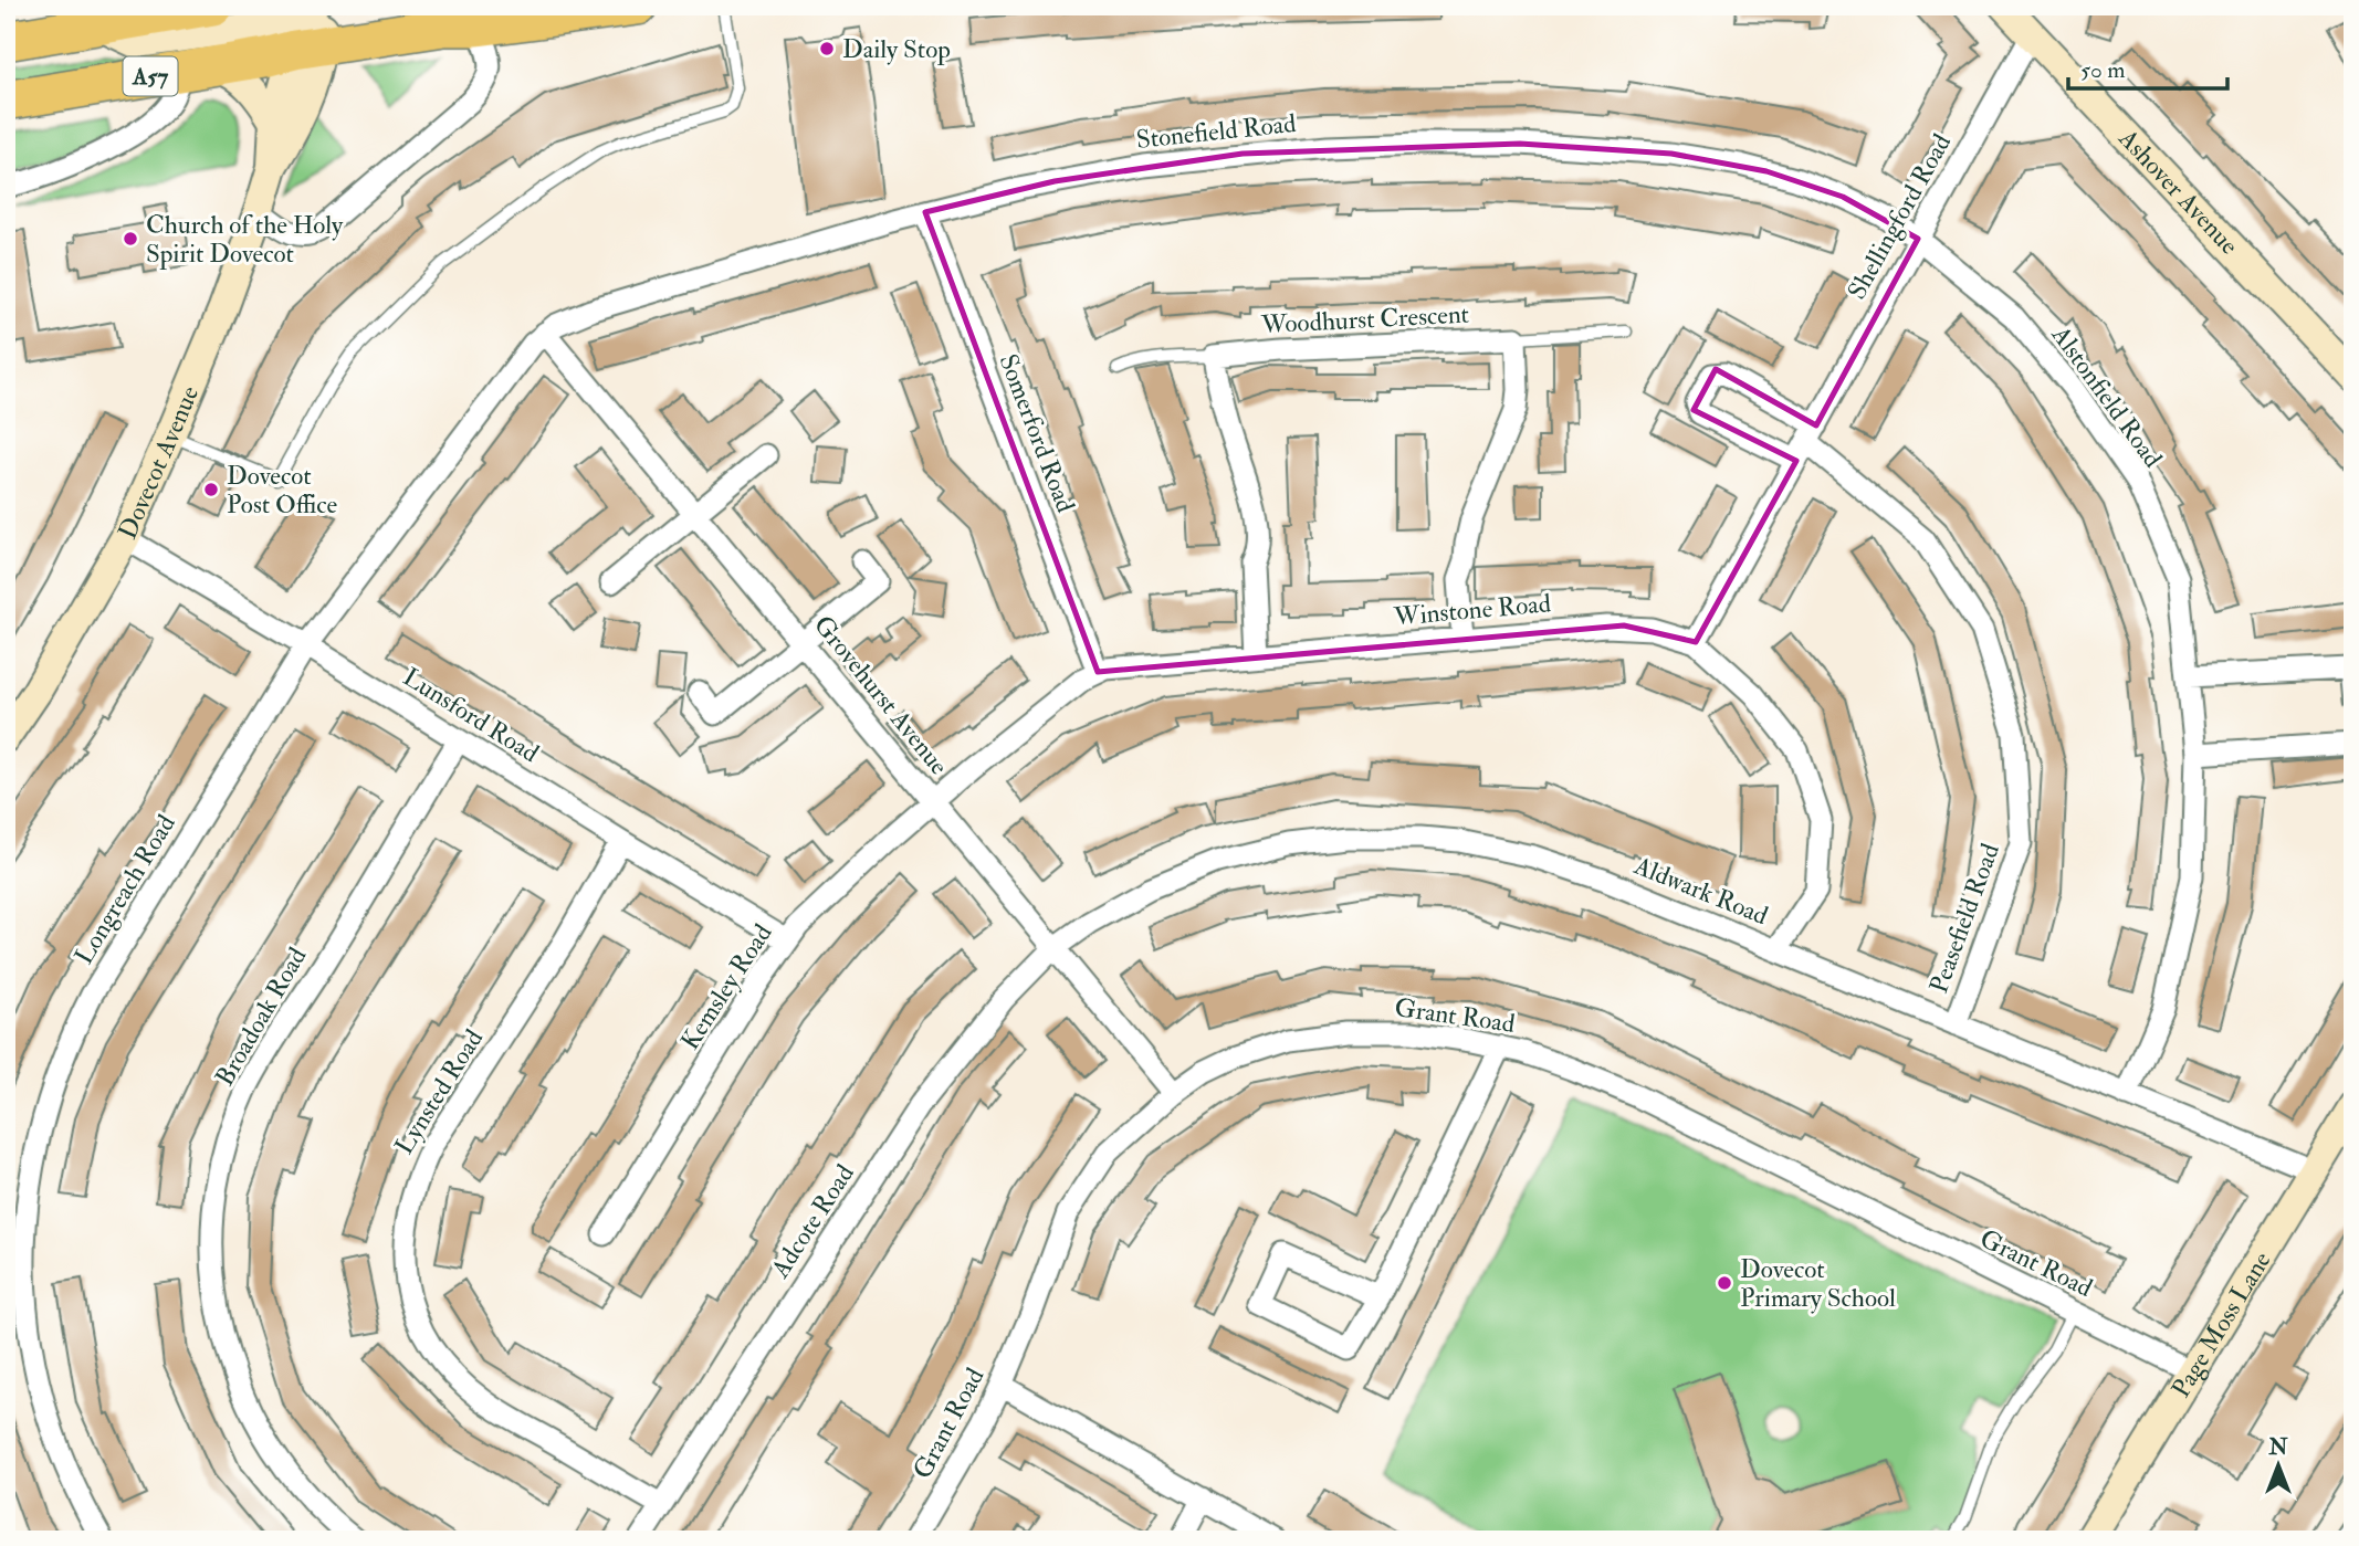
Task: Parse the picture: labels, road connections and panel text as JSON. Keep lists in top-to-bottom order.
{
  "streets": {
    "highway": ["A57"],
    "street": [
      "Stonefield Road",
      "Ashover Avenue",
      "Shellingford Road",
      "Woodhurst Crescent",
      "Alstonfield Road",
      "Somerford Road",
      "Dovecot Avenue",
      "Winstone Road",
      "Grovehurst Avenue",
      "Lunsford Road",
      "Longreach Road",
      "Aldwark Road",
      "Peasefield Road",
      "Kemsley Road",
      "Grant Road",
      "Broadoak Road",
      "Lynsted Road",
      "Adcote Road",
      "Page Moss Lane"
    ]
  },
  "crossings": [
    ["A57", "Dovecot Avenue"],
    ["Stonefield Road", "Shellingford Road"],
    ["Stonefield Road", "Alstonfield Road"],
    ["Stonefield Road", "Somerford Road"],
    ["Stonefield Road", "Grovehurst Avenue"],
    ["Stonefield Road", "Longreach Road"],
    ["Ashover Avenue", "Shellingford Road"],
    ["Shellingford Road", "Alstonfield Road"],
    ["Shellingford Road", "Winstone Road"],
    ["Shellingford Road", "Peasefield Road"],
    ["Alstonfield Road", "Aldwark Road"],
    ["Somerford Road", "Winstone Road"],
    ["Dovecot Avenue", "Lunsford Road"],
    ["Winstone Road", "Grovehurst Avenue"],
    ["Winstone Road", "Aldwark Road"],
    ["Winstone Road", "Kemsley Road"],
    ["Grovehurst Avenue", "Longreach Road"],
    ["Grovehurst Avenue", "Aldwark Road"],
    ["Grovehurst Avenue", "Kemsley Road"],
    ["Grovehurst Avenue", "Grant Road"],
    ["Grovehurst Avenue", "Adcote Road"],
    ["Lunsford Road", "Longreach Road"],
    ["Lunsford Road", "Kemsley Road"],
    ["Lunsford Road", "Broadoak Road"],
    ["Lunsford Road", "Lynsted Road"],
    ["Aldwark Road", "Peasefield Road"],
    ["Aldwark Road", "Adcote Road"],
    ["Aldwark Road", "Page Moss Lane"],
    ["Grant Road", "Page Moss Lane"],
    ["Lynsted Road", "Adcote Road"]
  ],
  "places": [
    "Daily Stop",
    "Church of the Holy Spirit Dovecot",
    "Dovecot Post Office",
    "Dovecot Primary School"
  ],
  "scale_bar": "50 m",
  "north": "top"
}
